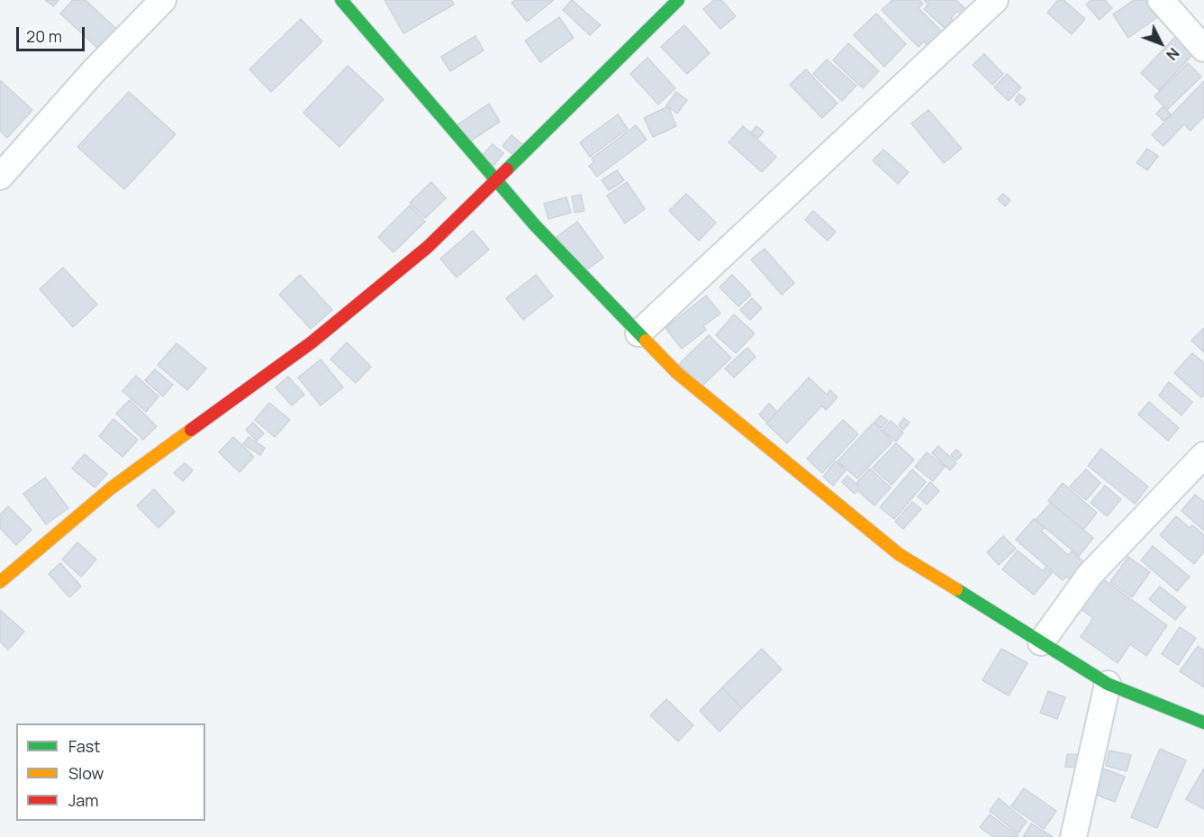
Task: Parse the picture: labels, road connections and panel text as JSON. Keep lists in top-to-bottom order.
{
  "legend": ["Fast", "Slow", "Jam"],
  "scale_bar": "20 m",
  "north": "bottom right"
}
